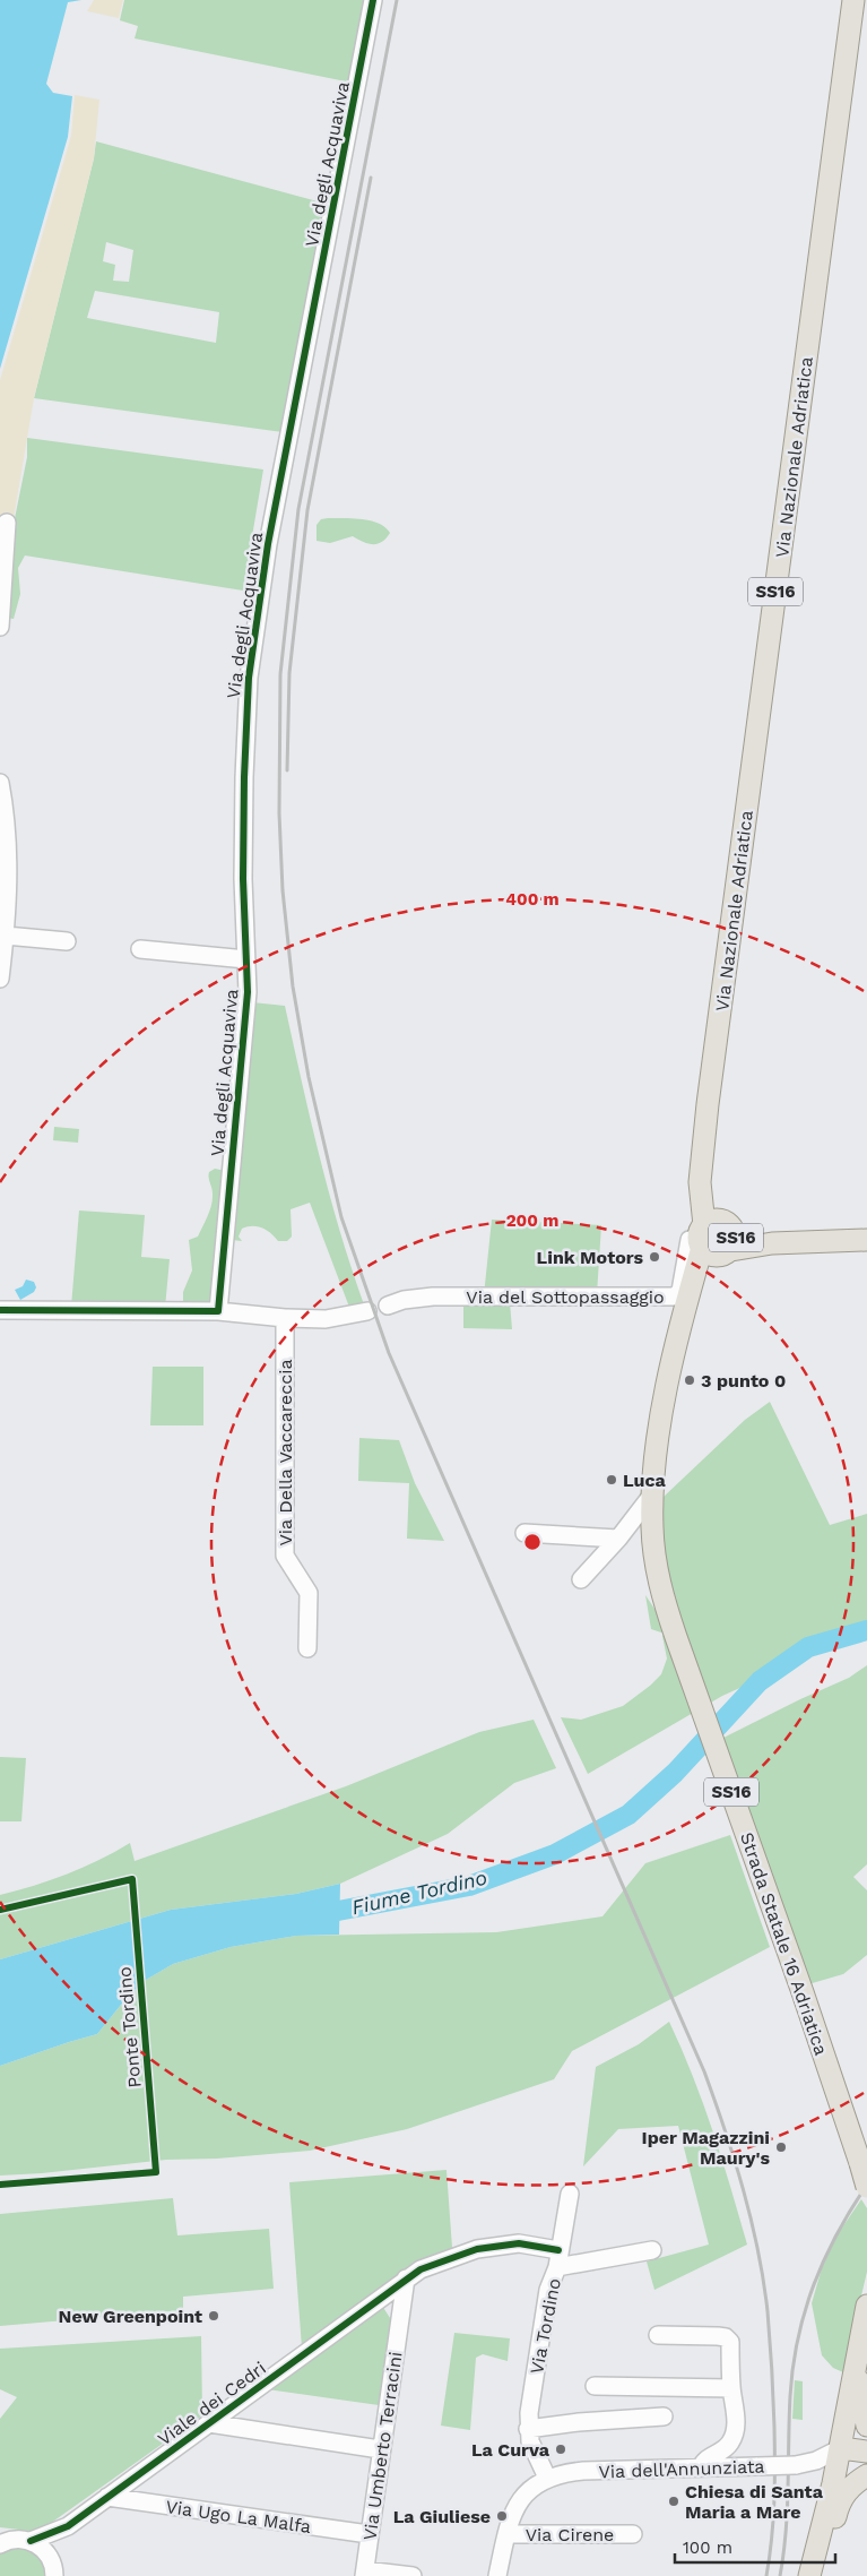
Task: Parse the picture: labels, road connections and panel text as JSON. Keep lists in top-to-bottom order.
{
  "streets": {
    "main road": ["Via Nazionale Adriatica", "SS16", "Strada Statale 16 Adriatica"],
    "street": [
      "Via degli Acquaviva",
      "Via del Sottopassaggio",
      "Via Della Vaccareccia",
      "Via Tordino",
      "Viale dei Cedri",
      "Via Umberto Terracini",
      "Via dell'Annunziata",
      "Via Ugo La Malfa",
      "Via Cirene"
    ],
    "cycle path": ["Ponte Tordino"]
  },
  "crossings": [
    ["Via Nazionale Adriatica", "SS16"],
    ["Via Nazionale Adriatica", "Via del Sottopassaggio"],
    ["SS16", "Via del Sottopassaggio"],
    ["SS16", "Strada Statale 16 Adriatica"],
    ["Via Tordino", "Via dell'Annunziata"],
    ["Viale dei Cedri", "Via Umberto Terracini"],
    ["Viale dei Cedri", "Via Ugo La Malfa"],
    ["Via Umberto Terracini", "Via Ugo La Malfa"],
    ["Via dell'Annunziata", "Via Cirene"]
  ],
  "water": ["Fiume Tordino"],
  "places": [
    "Link Motors",
    "3 punto 0",
    "Luca",
    "Iper Magazzini Maury's",
    "New Greenpoint",
    "La Curva",
    "Chiesa di Santa Maria a Mare",
    "La Giuliese"
  ],
  "scale_bar": "100 m",
  "rings": ["400 m", "200 m"]
}
